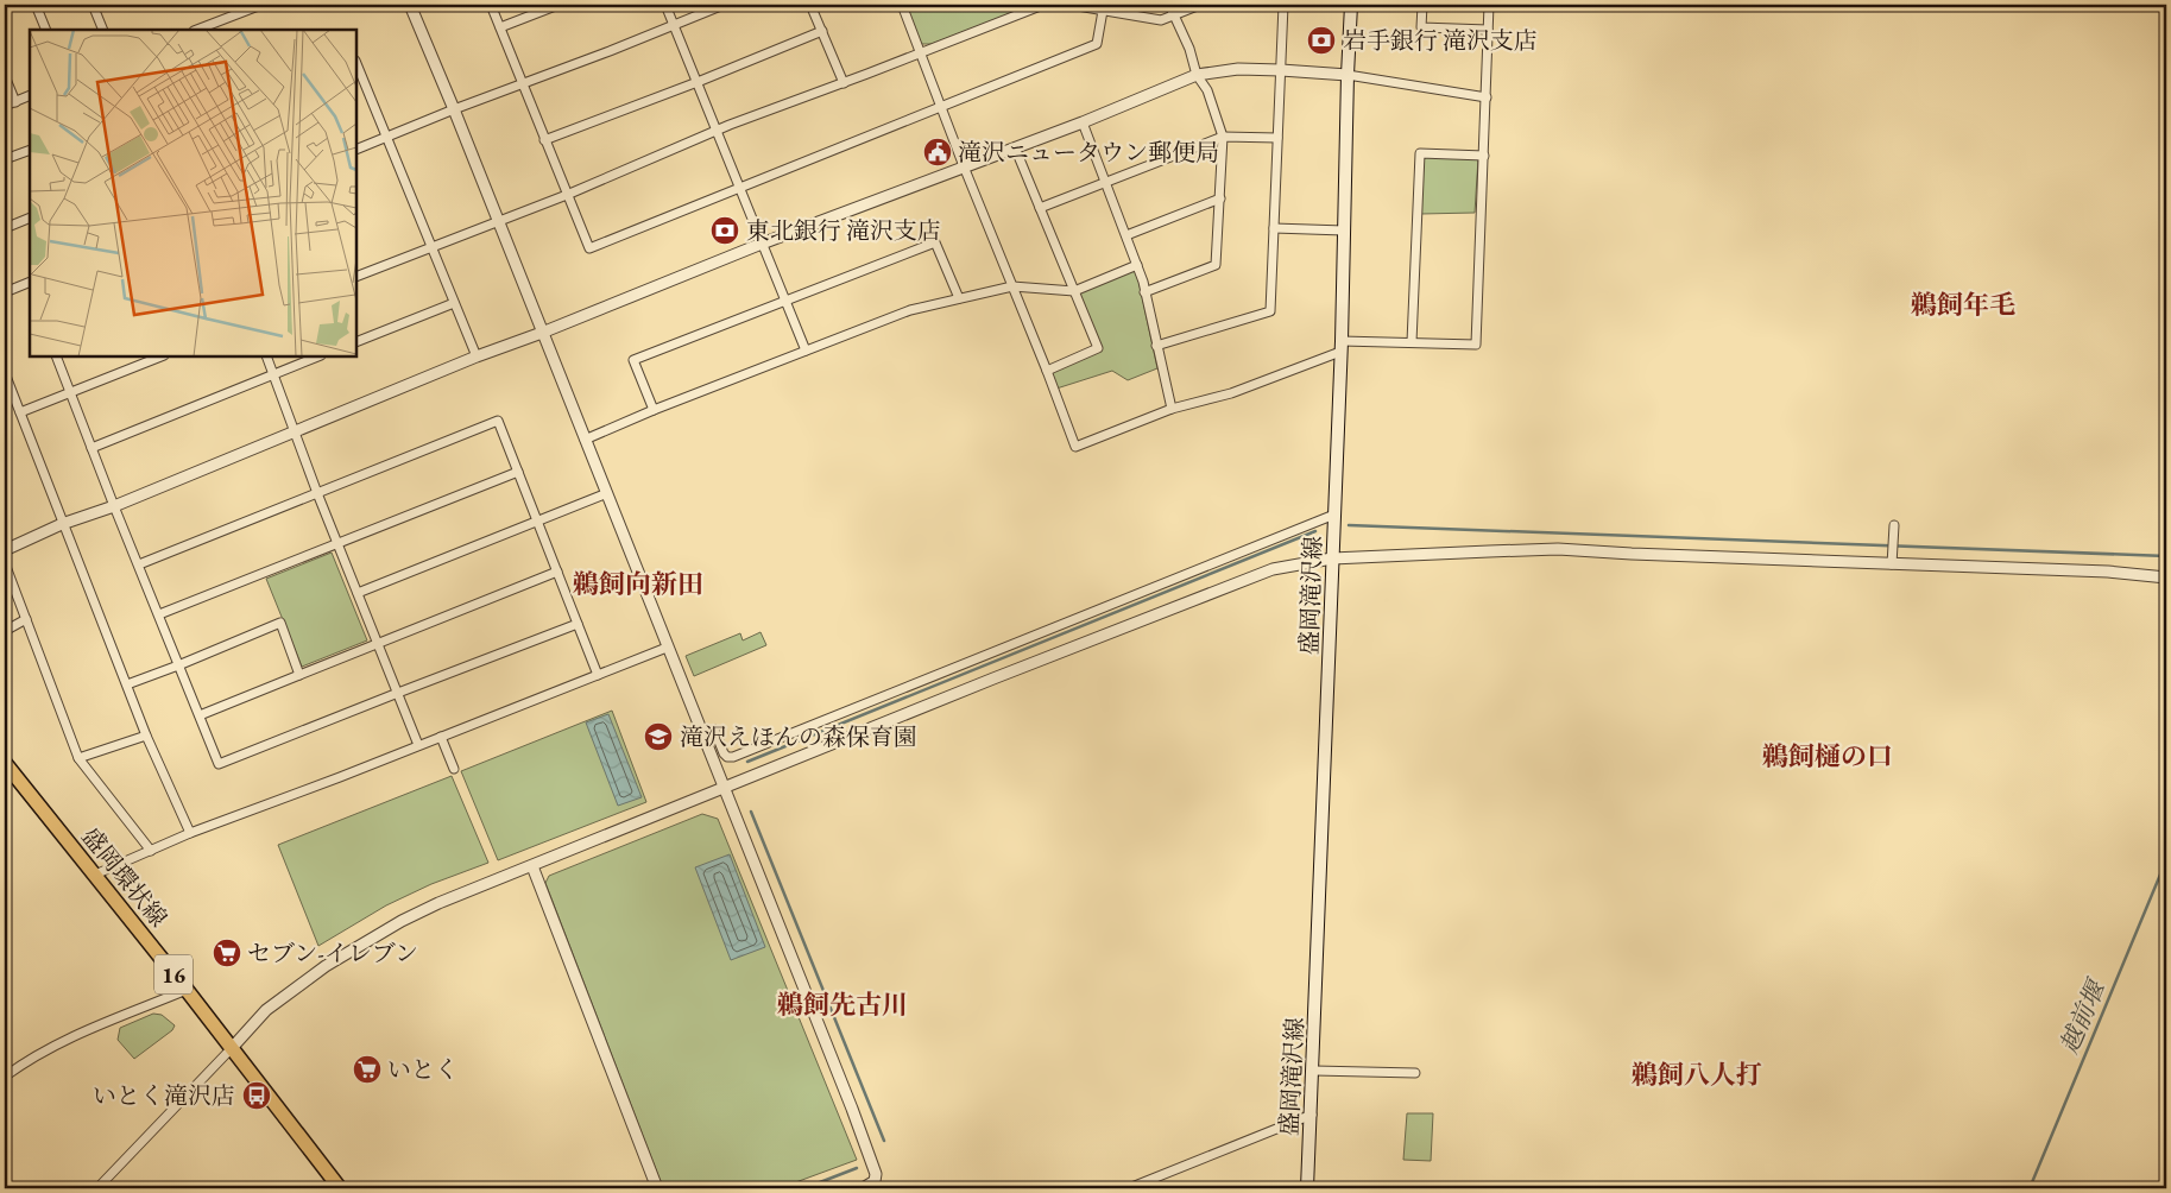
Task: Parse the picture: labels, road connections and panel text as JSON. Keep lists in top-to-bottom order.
{
  "streets": {
    "main road": ["盛岡滝沢線", "盛岡環状線", "16"]
  },
  "districts": [
    "鵜飼年毛",
    "鵜飼向新田",
    "鵜飼樋の口",
    "鵜飼先古川",
    "鵜飼八人打"
  ],
  "water": ["越前堰"],
  "places": {
    "bank": ["岩手銀行 滝沢支店", "東北銀行 滝沢支店"],
    "public building": ["滝沢ニュータウン郵便局"],
    "school or university": ["滝沢えほんの森保育園"],
    "supermarket": ["セブン-イレブン", "いとく"],
    "bus stop": ["いとく滝沢店"]
  }
}
